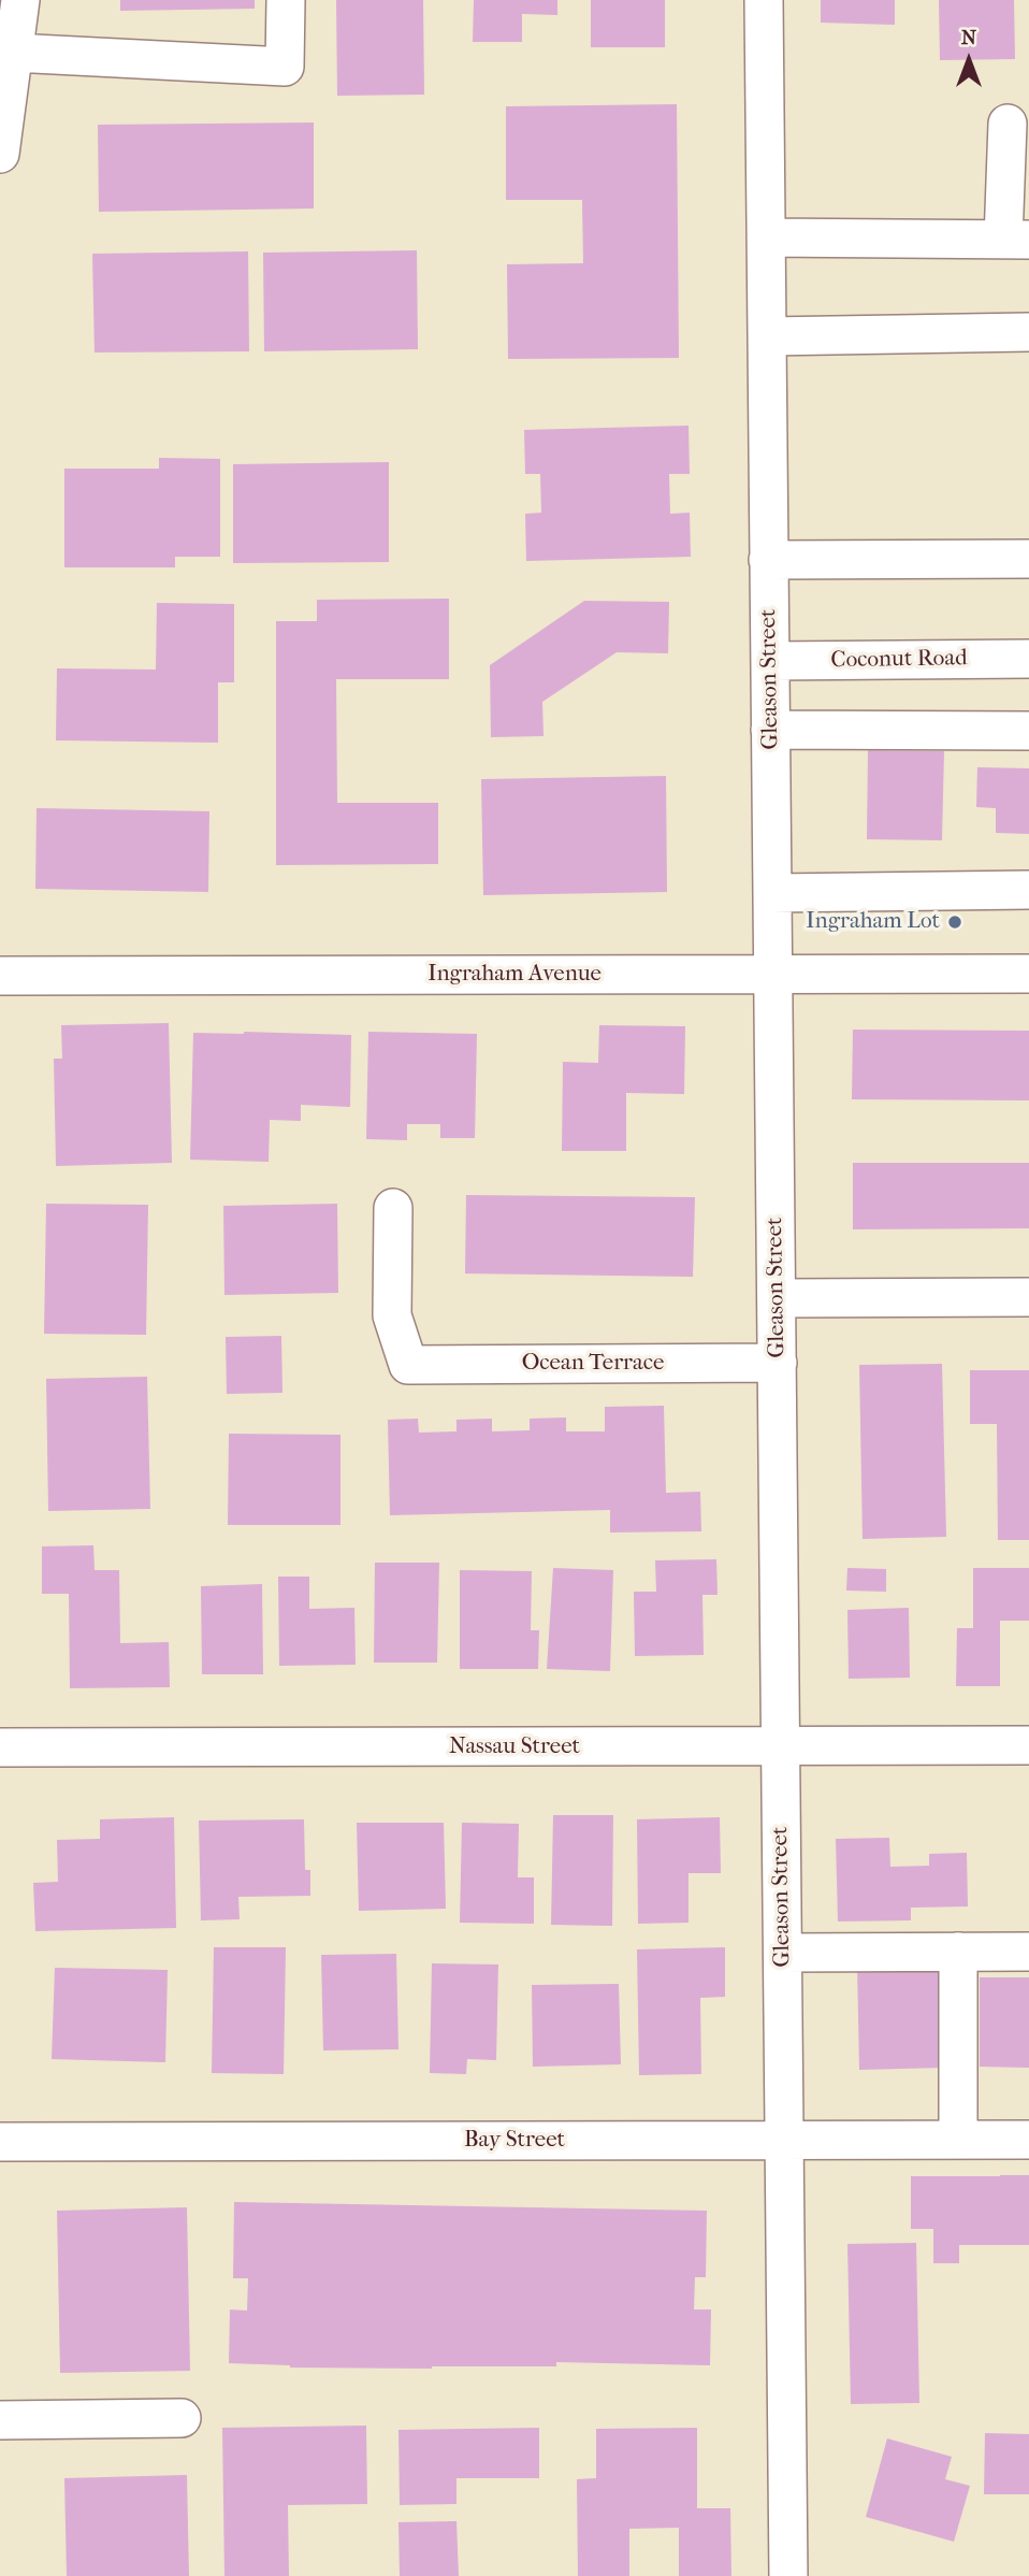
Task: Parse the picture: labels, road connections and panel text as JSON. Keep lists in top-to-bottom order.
{
  "streets": {
    "street": [
      "Coconut Road",
      "Gleason Street",
      "Ingraham Avenue",
      "Ocean Terrace",
      "Nassau Street",
      "Bay Street"
    ]
  },
  "crossings": [
    ["Coconut Road", "Gleason Street"],
    ["Gleason Street", "Ingraham Avenue"],
    ["Gleason Street", "Ocean Terrace"],
    ["Gleason Street", "Nassau Street"],
    ["Gleason Street", "Bay Street"]
  ],
  "places": ["Ingraham Lot"],
  "north": "top"
}
